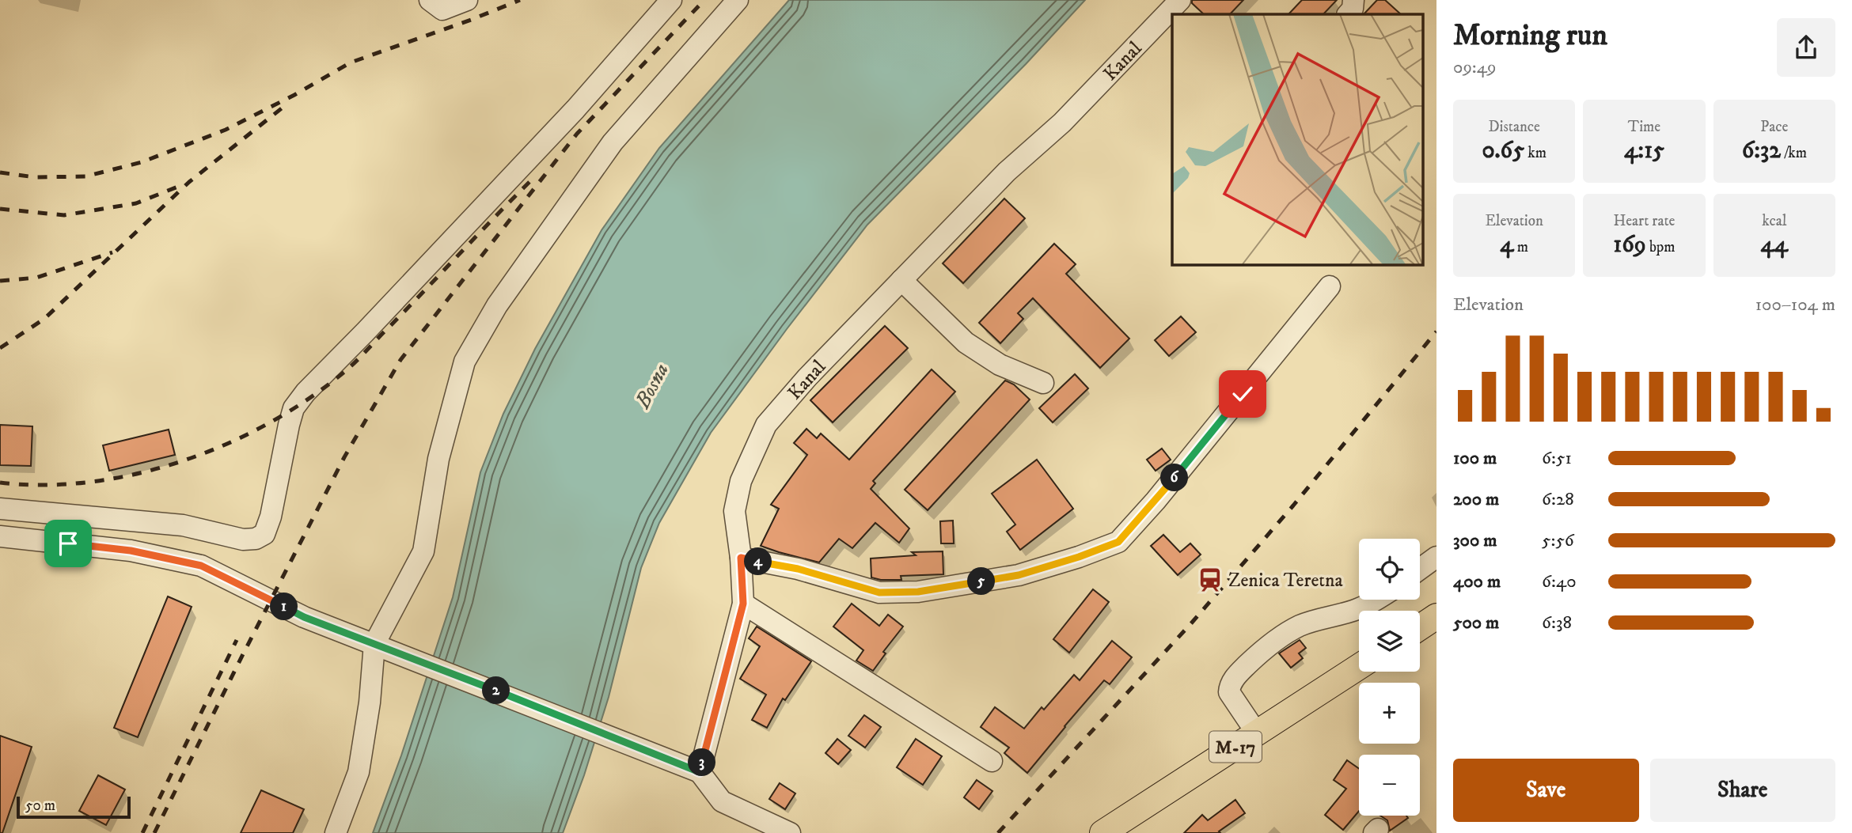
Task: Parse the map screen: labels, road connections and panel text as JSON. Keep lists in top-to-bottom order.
{
  "streets": {
    "main road": ["M-17"],
    "street": ["Kanal"]
  },
  "water": ["Bosna"],
  "places": {
    "station": ["Zenica Teretna"]
  },
  "scale_bar": "50 m",
  "page": {
    "heading": ["Morning run", "09:49"],
    "stats": [
      ["Distance", "0.65 km"],
      ["Time", "4:15"],
      ["Pace", "6:32 /km"],
      ["Elevation", "4 m"],
      ["Heart rate", "169 bpm"],
      ["kcal", "44"]
    ],
    "chart": ["Elevation", "100–104 m"],
    "list": [
      {
        "name": "100 m",
        "note": "6:51"
      },
      {
        "name": "200 m",
        "note": "6:28"
      },
      {
        "name": "300 m",
        "note": "5:56"
      },
      {
        "name": "400 m",
        "note": "6:40"
      },
      {
        "name": "500 m",
        "note": "6:38"
      }
    ],
    "pins": [
      "6",
      "4",
      "5",
      "1",
      "2",
      "3"
    ],
    "map_buttons": ["+", "−"],
    "buttons": ["Save", "Share"],
    "scale": "50 m"
  }
}
